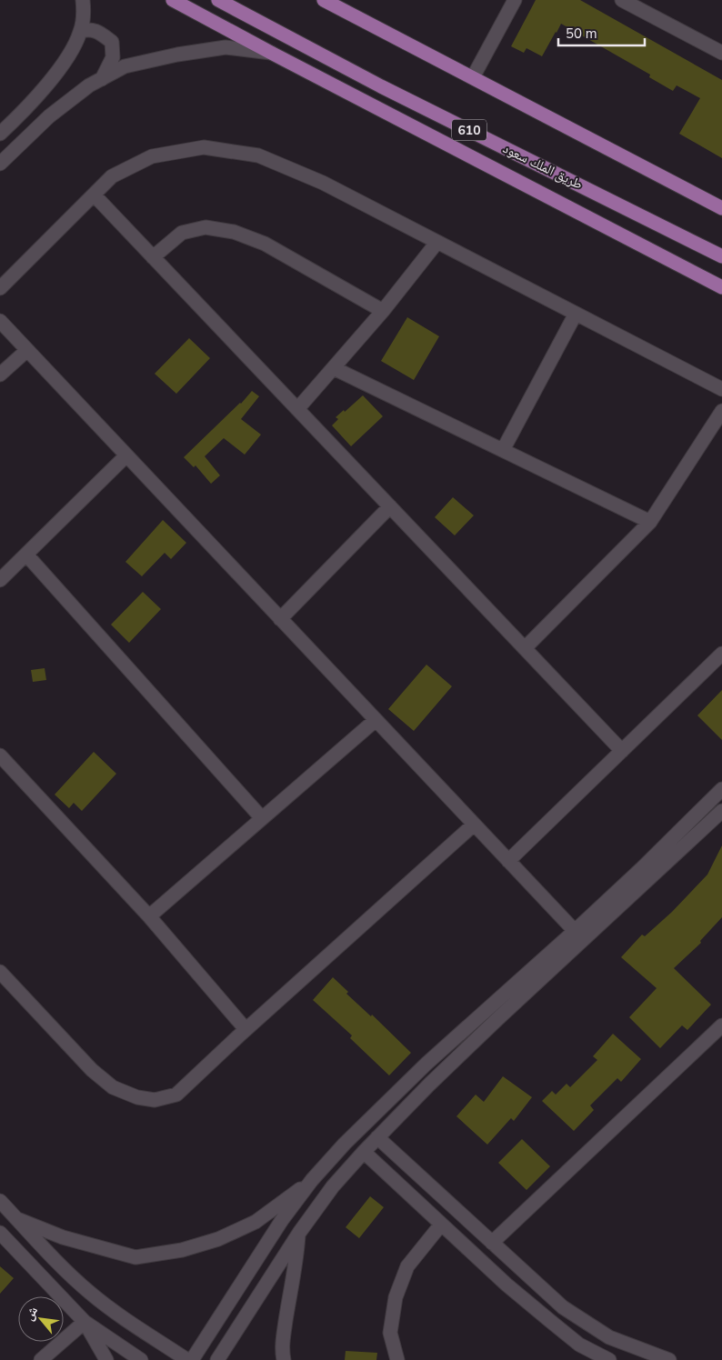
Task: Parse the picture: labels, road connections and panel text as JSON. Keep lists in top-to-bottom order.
{
  "streets": {
    "main road": ["610", "طريق الملك سعود"]
  },
  "scale_bar": "50 m",
  "north": "top left"
}
